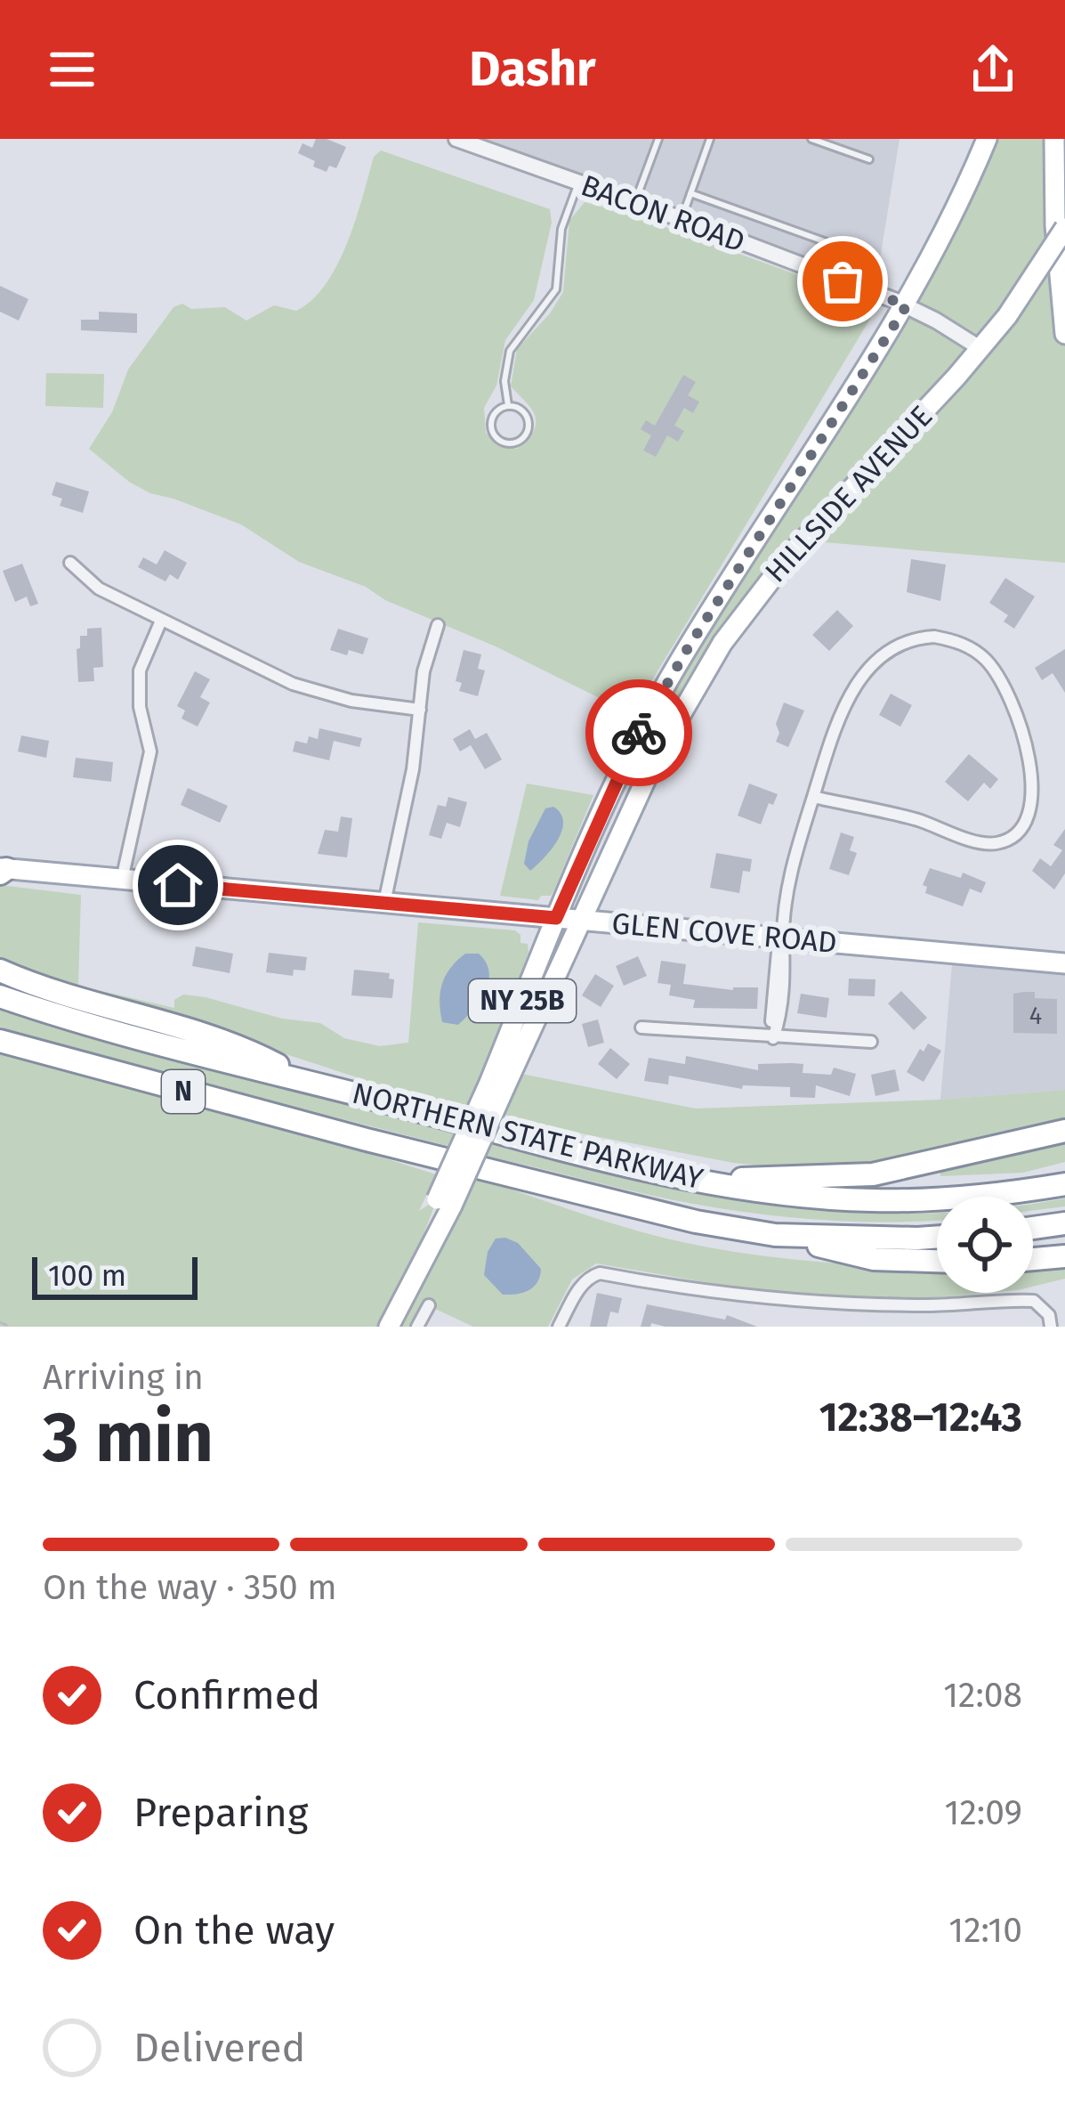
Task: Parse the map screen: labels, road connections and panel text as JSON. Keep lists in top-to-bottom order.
{
  "streets": {
    "highway": ["N", "NORTHERN STATE PARKWAY"],
    "main road": ["HILLSIDE AVENUE", "GLEN COVE ROAD", "NY 25B"],
    "street": ["BACON ROAD"]
  },
  "crossings": [
    ["BACON ROAD", "HILLSIDE AVENUE"],
    ["HILLSIDE AVENUE", "GLEN COVE ROAD"]
  ],
  "house_numbers": ["4"],
  "scale_bar": "100 m",
  "page": {
    "header": "Dashr",
    "scale": "100 m",
    "heading": ["3 min", "Arriving in", "12:38–12:43"],
    "bar": "On the way · 350 m",
    "list": [
      ["Confirmed", "12:08"],
      ["Preparing", "12:09"],
      ["On the way", "12:10"],
      "Delivered"
    ]
  }
}
